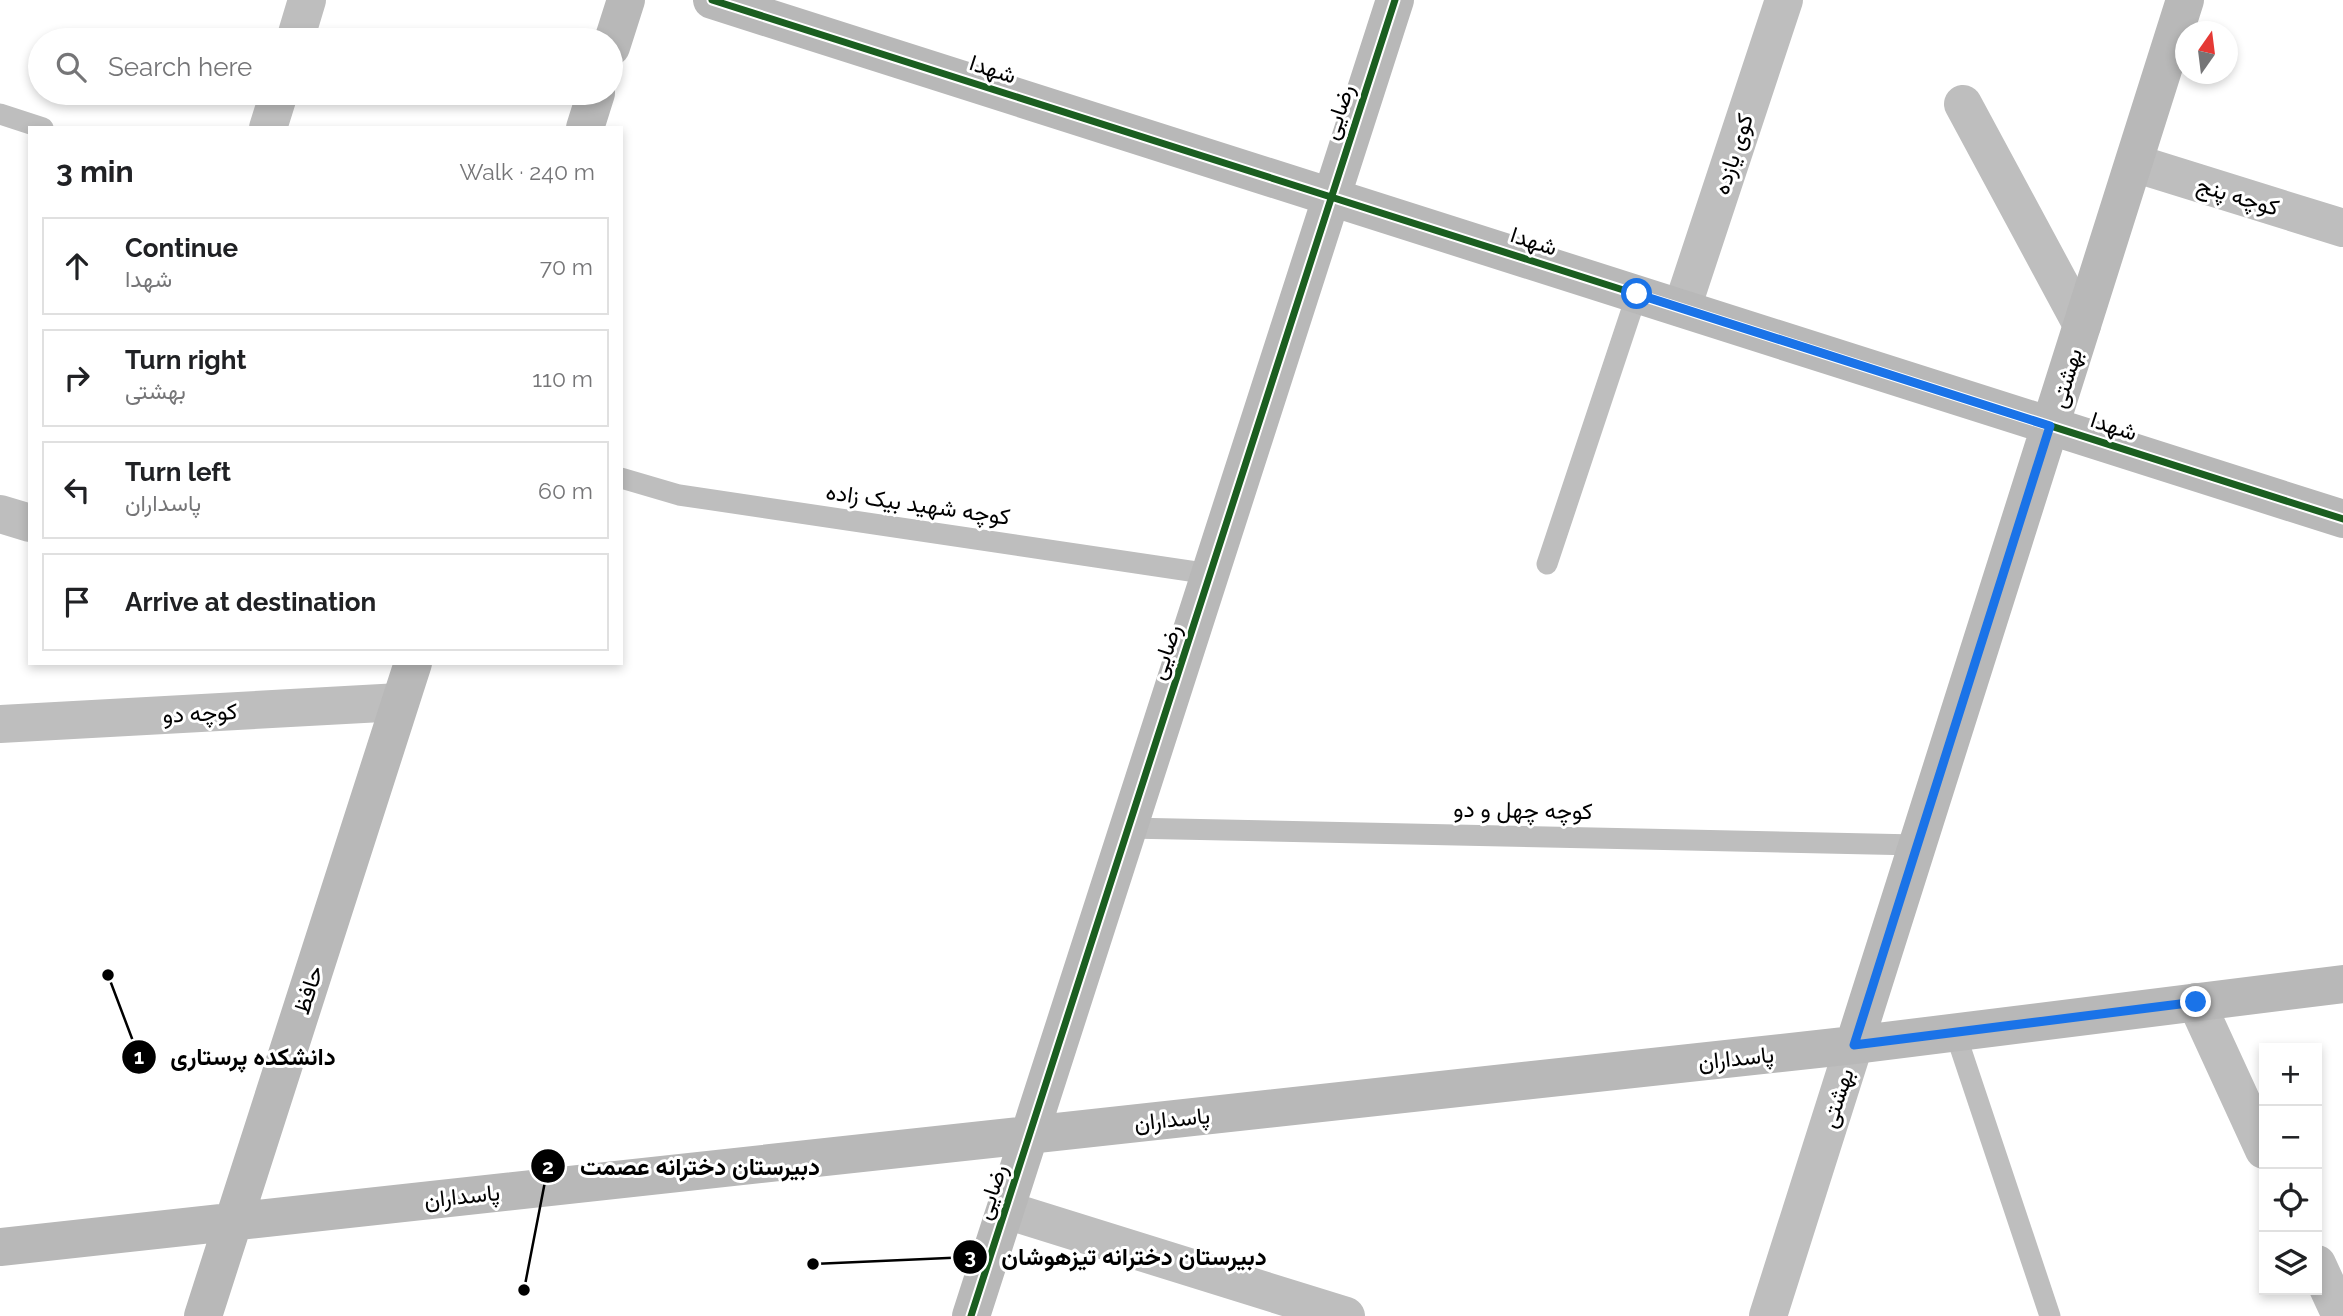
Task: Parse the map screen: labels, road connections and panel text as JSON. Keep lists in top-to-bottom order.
{
  "streets": {
    "street": [
      "شهدا",
      "رضایی",
      "کوی یازده",
      "کوچه پنج",
      "بهشتی",
      "کوچه دو",
      "حافظ",
      "پاسداران"
    ],
    "lane": ["کوچه شهید بیک زاده", "کوچه چهل و دو"]
  },
  "crossings": [
    ["شهدا", "رضایی"],
    ["شهدا", "کوی یازده"],
    ["شهدا", "بهشتی"],
    ["رضایی", "کوچه شهید بیک زاده"],
    ["رضایی", "کوچه چهل و دو"],
    ["رضایی", "پاسداران"],
    ["کوچه پنج", "بهشتی"],
    ["بهشتی", "کوچه چهل و دو"],
    ["بهشتی", "پاسداران"],
    ["کوچه دو", "حافظ"],
    ["حافظ", "پاسداران"]
  ],
  "places": ["دانشکده پرستاری", "دبیرستان دخترانه تیزهوشان", "دبیرستان دخترانه عصمت"],
  "north": "top",
  "page": {
    "search": "Search here",
    "heading": ["3 min", "Walk · 240 m"],
    "list": [
      ["Continue", "شهدا", "70 m"],
      ["Turn right", "بهشتی", "110 m"],
      ["Turn left", "پاسداران", "60 m"],
      "Arrive at destination"
    ],
    "map_buttons": ["+", "−"]
  }
}
